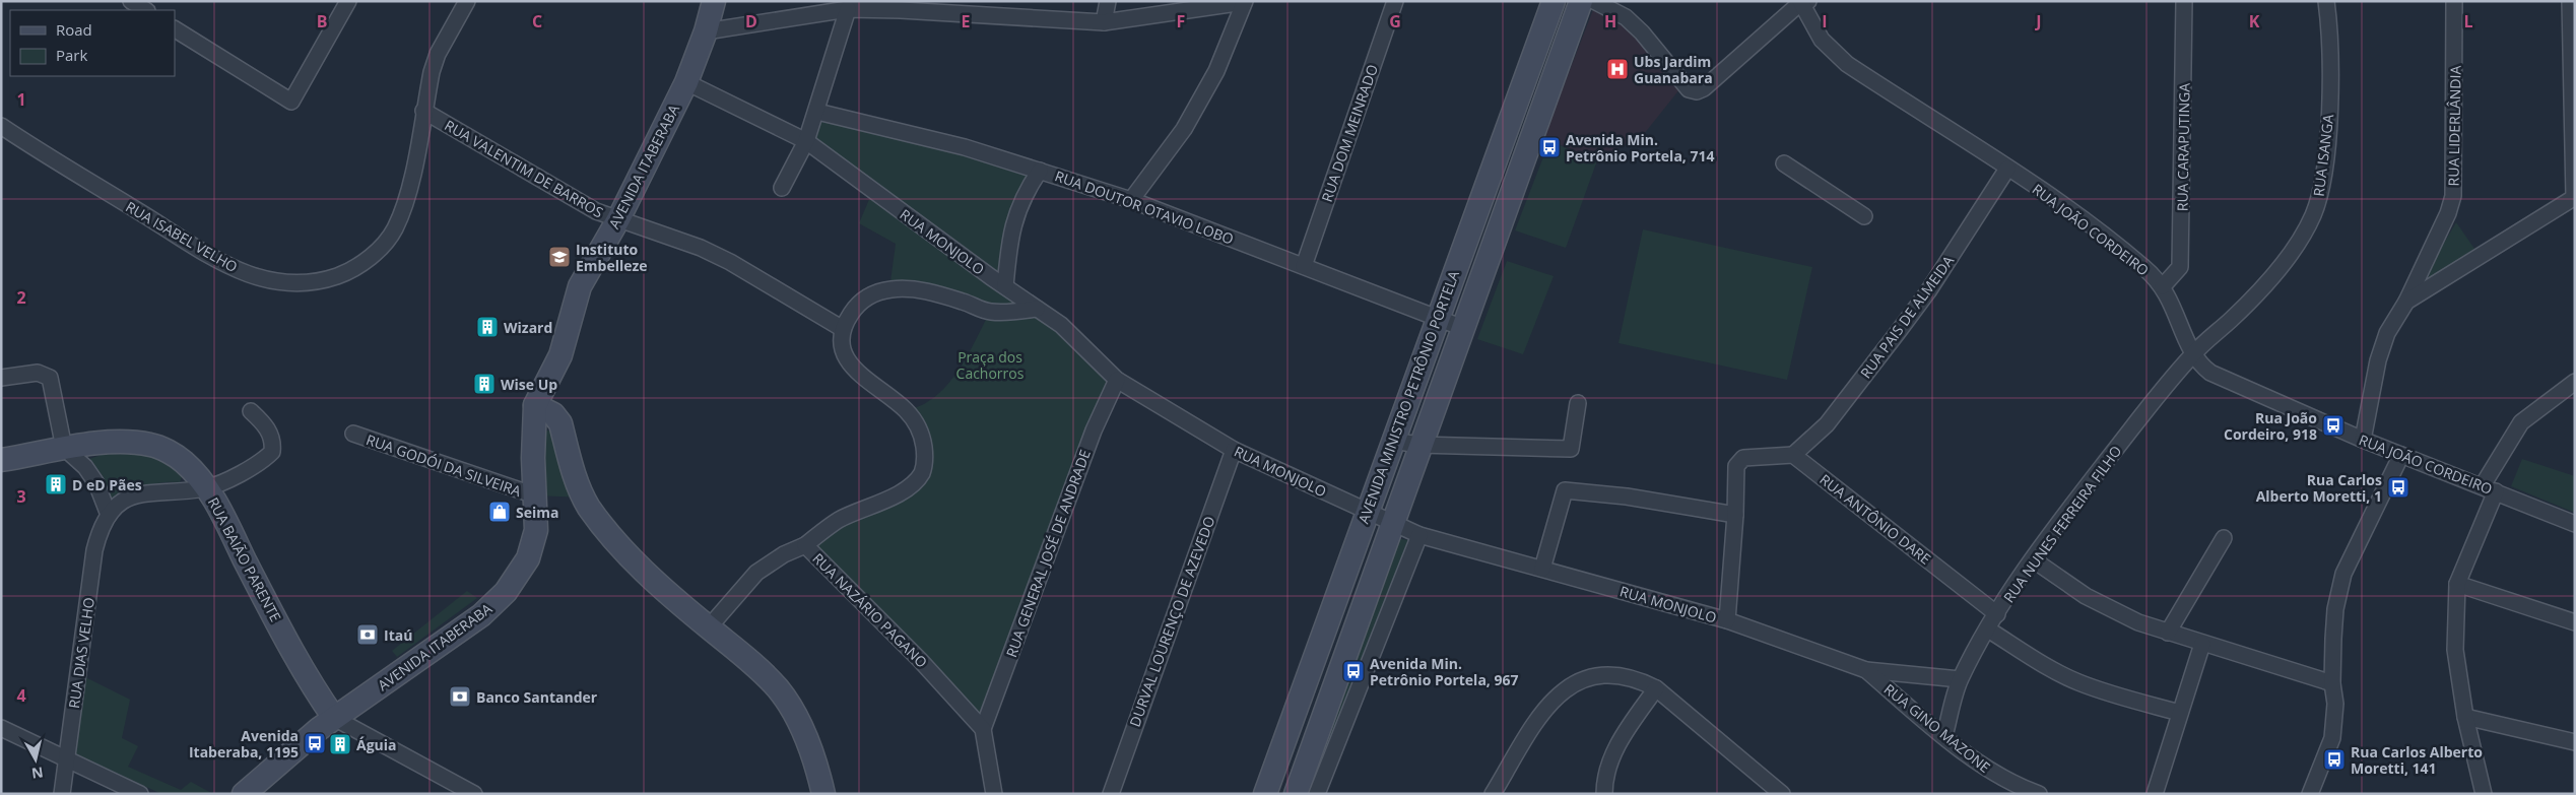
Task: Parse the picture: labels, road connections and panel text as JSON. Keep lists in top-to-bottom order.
{
  "streets": {
    "main road": ["AVENIDA ITABERABA", "AVENIDA MINISTRO PETRÔNIO PORTELA", "RUA BAIÃO PARENTE"],
    "street": [
      "RUA LIDERLÂNDIA",
      "RUA DOM MEINRADO",
      "RUA CARAPUTINGA",
      "RUA ISANGA",
      "RUA VALENTIM DE BARROS",
      "RUA DOUTOR OTAVIO LOBO",
      "RUA JOÃO CORDEIRO",
      "RUA ISABEL VELHO",
      "RUA MONJOLO",
      "RUA PAIS DE ALMEIDA",
      "RUA GODÓI DA SILVEIRA",
      "RUA ANTÔNIO DARE",
      "RUA NUNES FERREIRA FILHO",
      "RUA GENERAL JOSÉ DE ANDRADE",
      "RUA NAZÁRIO PAGANO",
      "DURVAL LOURENÇO DE AZEVEDO",
      "RUA DIAS VELHO",
      "RUA GINO MAZONE"
    ]
  },
  "crossings": [
    ["RUA LIDERLÂNDIA", "RUA JOÃO CORDEIRO"],
    ["RUA DOM MEINRADO", "RUA DOUTOR OTAVIO LOBO"],
    ["RUA CARAPUTINGA", "RUA JOÃO CORDEIRO"],
    ["RUA ISANGA", "RUA JOÃO CORDEIRO"],
    ["RUA ISANGA", "RUA NUNES FERREIRA FILHO"],
    ["AVENIDA ITABERABA", "RUA VALENTIM DE BARROS"],
    ["AVENIDA ITABERABA", "RUA MONJOLO"],
    ["AVENIDA ITABERABA", "RUA GODÓI DA SILVEIRA"],
    ["AVENIDA ITABERABA", "RUA BAIÃO PARENTE"],
    ["RUA VALENTIM DE BARROS", "RUA ISABEL VELHO"],
    ["RUA VALENTIM DE BARROS", "RUA NAZÁRIO PAGANO"],
    ["RUA DOUTOR OTAVIO LOBO", "AVENIDA MINISTRO PETRÔNIO PORTELA"],
    ["RUA JOÃO CORDEIRO", "RUA PAIS DE ALMEIDA"],
    ["RUA JOÃO CORDEIRO", "RUA NUNES FERREIRA FILHO"],
    ["RUA MONJOLO", "AVENIDA MINISTRO PETRÔNIO PORTELA"],
    ["RUA MONJOLO", "RUA NUNES FERREIRA FILHO"],
    ["RUA MONJOLO", "RUA GENERAL JOSÉ DE ANDRADE"],
    ["RUA MONJOLO", "DURVAL LOURENÇO DE AZEVEDO"],
    ["RUA MONJOLO", "RUA GINO MAZONE"],
    ["RUA PAIS DE ALMEIDA", "RUA ANTÔNIO DARE"],
    ["RUA ANTÔNIO DARE", "RUA NUNES FERREIRA FILHO"],
    ["RUA NUNES FERREIRA FILHO", "RUA GINO MAZONE"],
    ["RUA GENERAL JOSÉ DE ANDRADE", "RUA NAZÁRIO PAGANO"],
    ["RUA BAIÃO PARENTE", "RUA DIAS VELHO"]
  ],
  "parks": ["Praça dos Cachorros"],
  "places": {
    "hospital": ["Ubs Jardim Guanabara"],
    "bus stop": [
      "Avenida Min. Petrônio Portela, 714",
      "Rua João Cordeiro, 918",
      "Rua Carlos Alberto Moretti, 1",
      "Avenida Min. Petrônio Portela, 967",
      "Avenida Itaberaba, 1195",
      "Rua Carlos Alberto Moretti, 141"
    ],
    "school or university": ["Instituto Embelleze"],
    "building": [
      "Wizard",
      "Wise Up",
      "D eD Pães",
      "Águia"
    ],
    "shop": ["Seima"],
    "bank": ["Itaú", "Banco Santander"]
  },
  "legend": ["Road", "Park"],
  "north": "bottom",
  "grid": {
    "columns": [
      "B",
      "C",
      "D",
      "E",
      "F",
      "G",
      "H",
      "I",
      "J",
      "K",
      "L"
    ],
    "rows": [
      "1",
      "2",
      "3",
      "4"
    ]
  }
}
